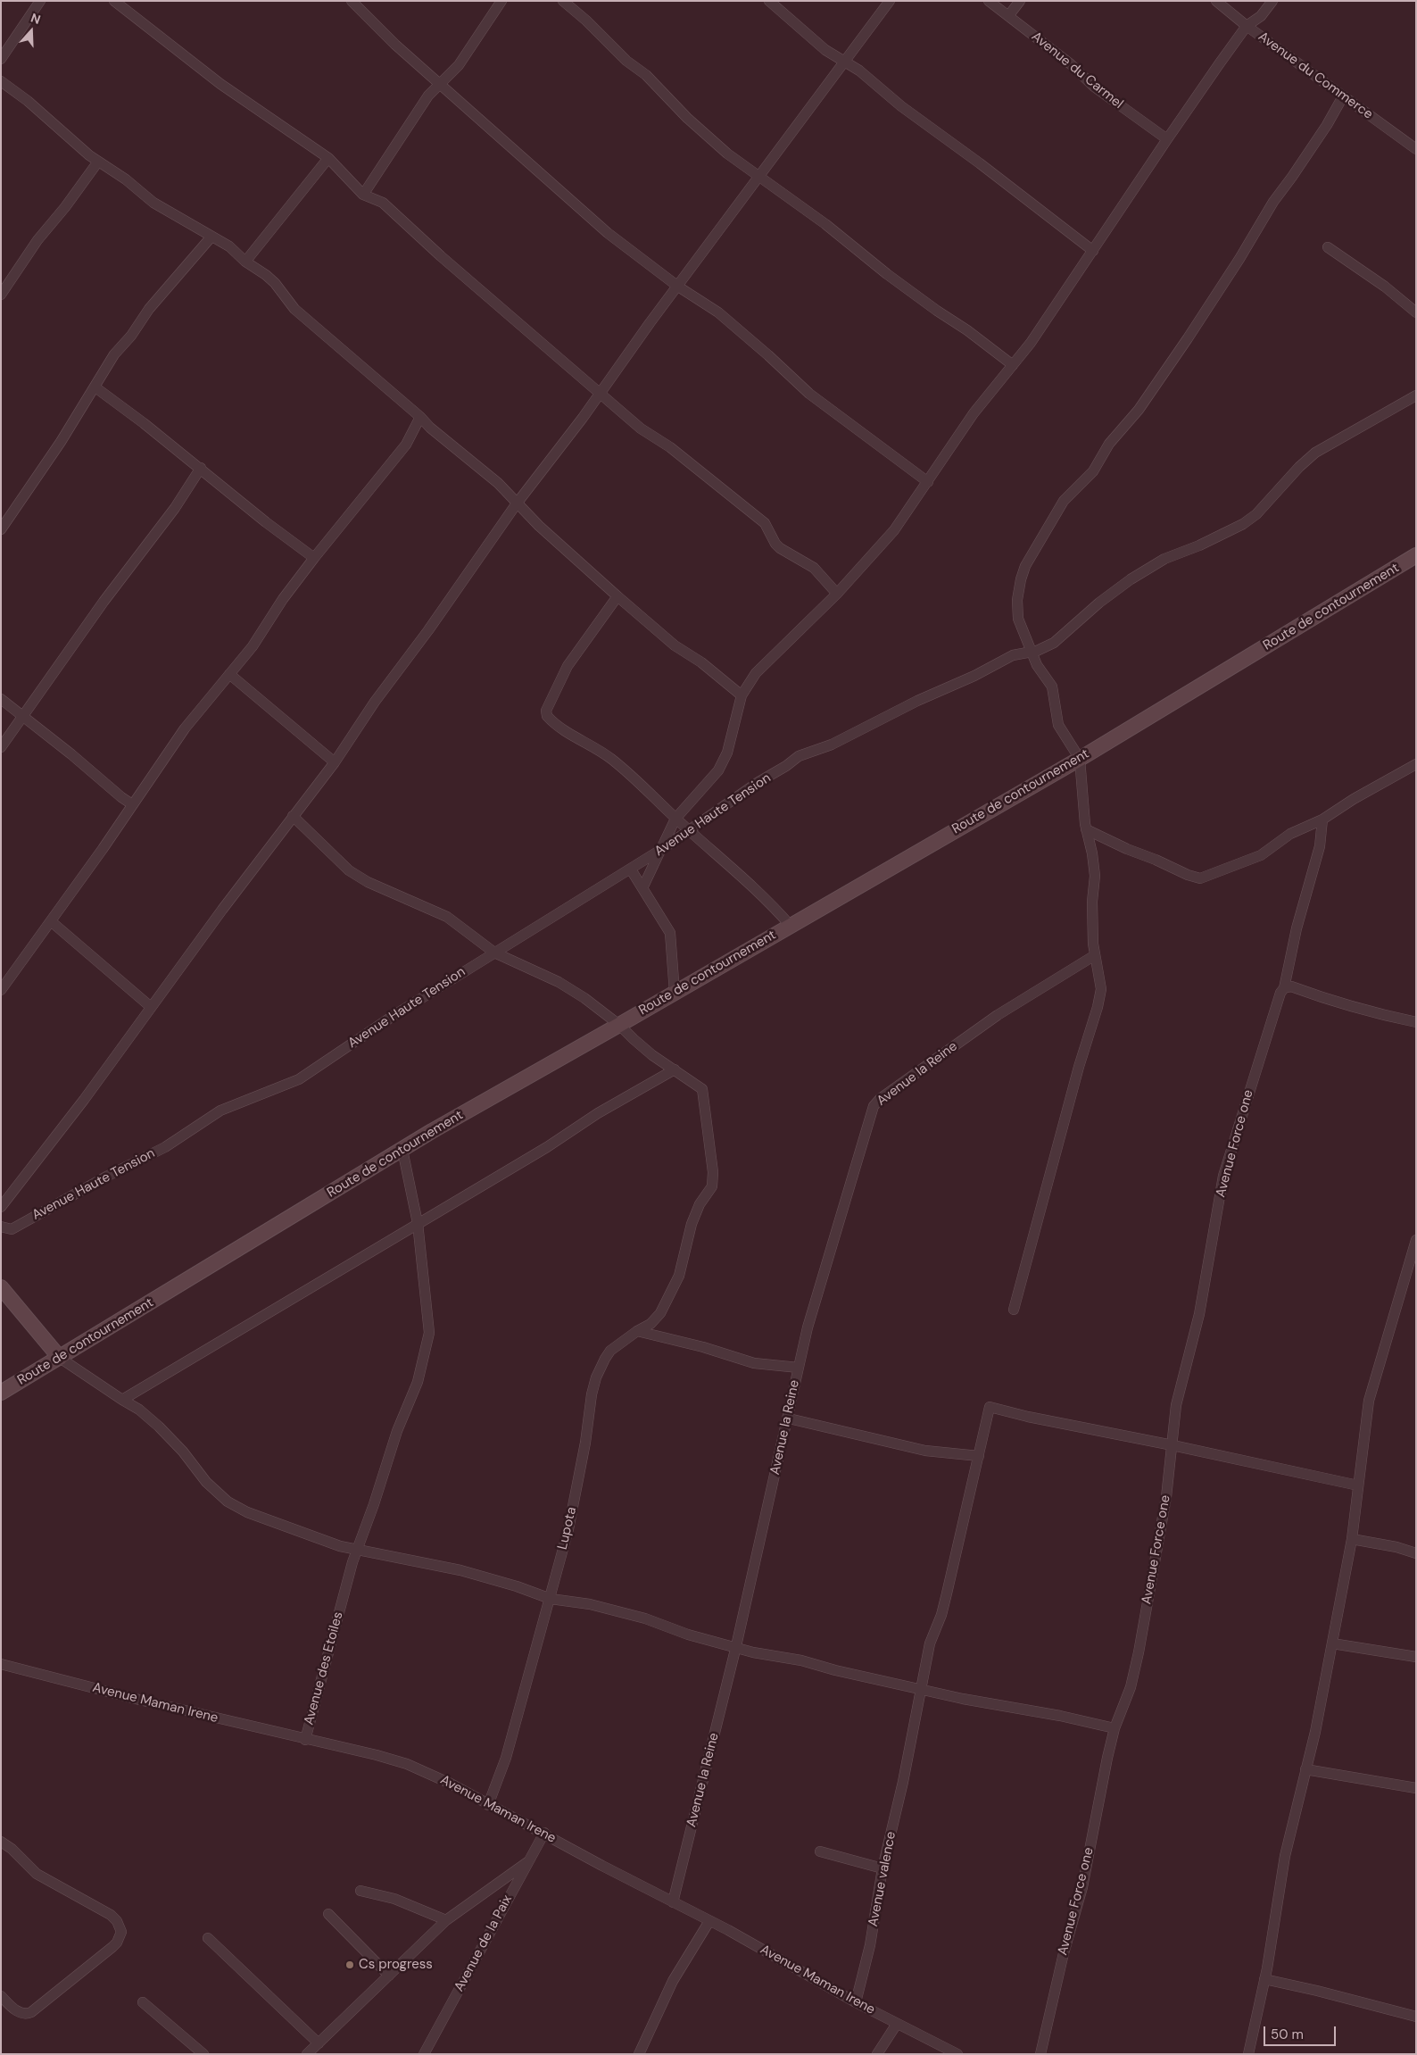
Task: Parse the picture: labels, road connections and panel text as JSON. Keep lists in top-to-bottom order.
{
  "streets": {
    "street": [
      "Avenue du Carmel",
      "Avenue du Commerce",
      "Route de contournement",
      "Avenue Haute Tension",
      "Avenue la Reine",
      "Avenue Force one",
      "Lupota",
      "Avenue des Etoiles",
      "Avenue Maman Irene",
      "Avenue valence",
      "Avenue de la Paix"
    ]
  },
  "crossings": [
    ["Route de contournement", "Lupota"],
    ["Route de contournement", "Avenue des Etoiles"],
    ["Avenue Haute Tension", "Lupota"],
    ["Avenue la Reine", "Avenue Maman Irene"],
    ["Avenue Force one", "Avenue valence"],
    ["Lupota", "Avenue Maman Irene"],
    ["Avenue des Etoiles", "Avenue Maman Irene"],
    ["Avenue Maman Irene", "Avenue valence"],
    ["Avenue Maman Irene", "Avenue de la Paix"]
  ],
  "places": ["Cs progress"],
  "scale_bar": "50 m",
  "north": "top"
}
